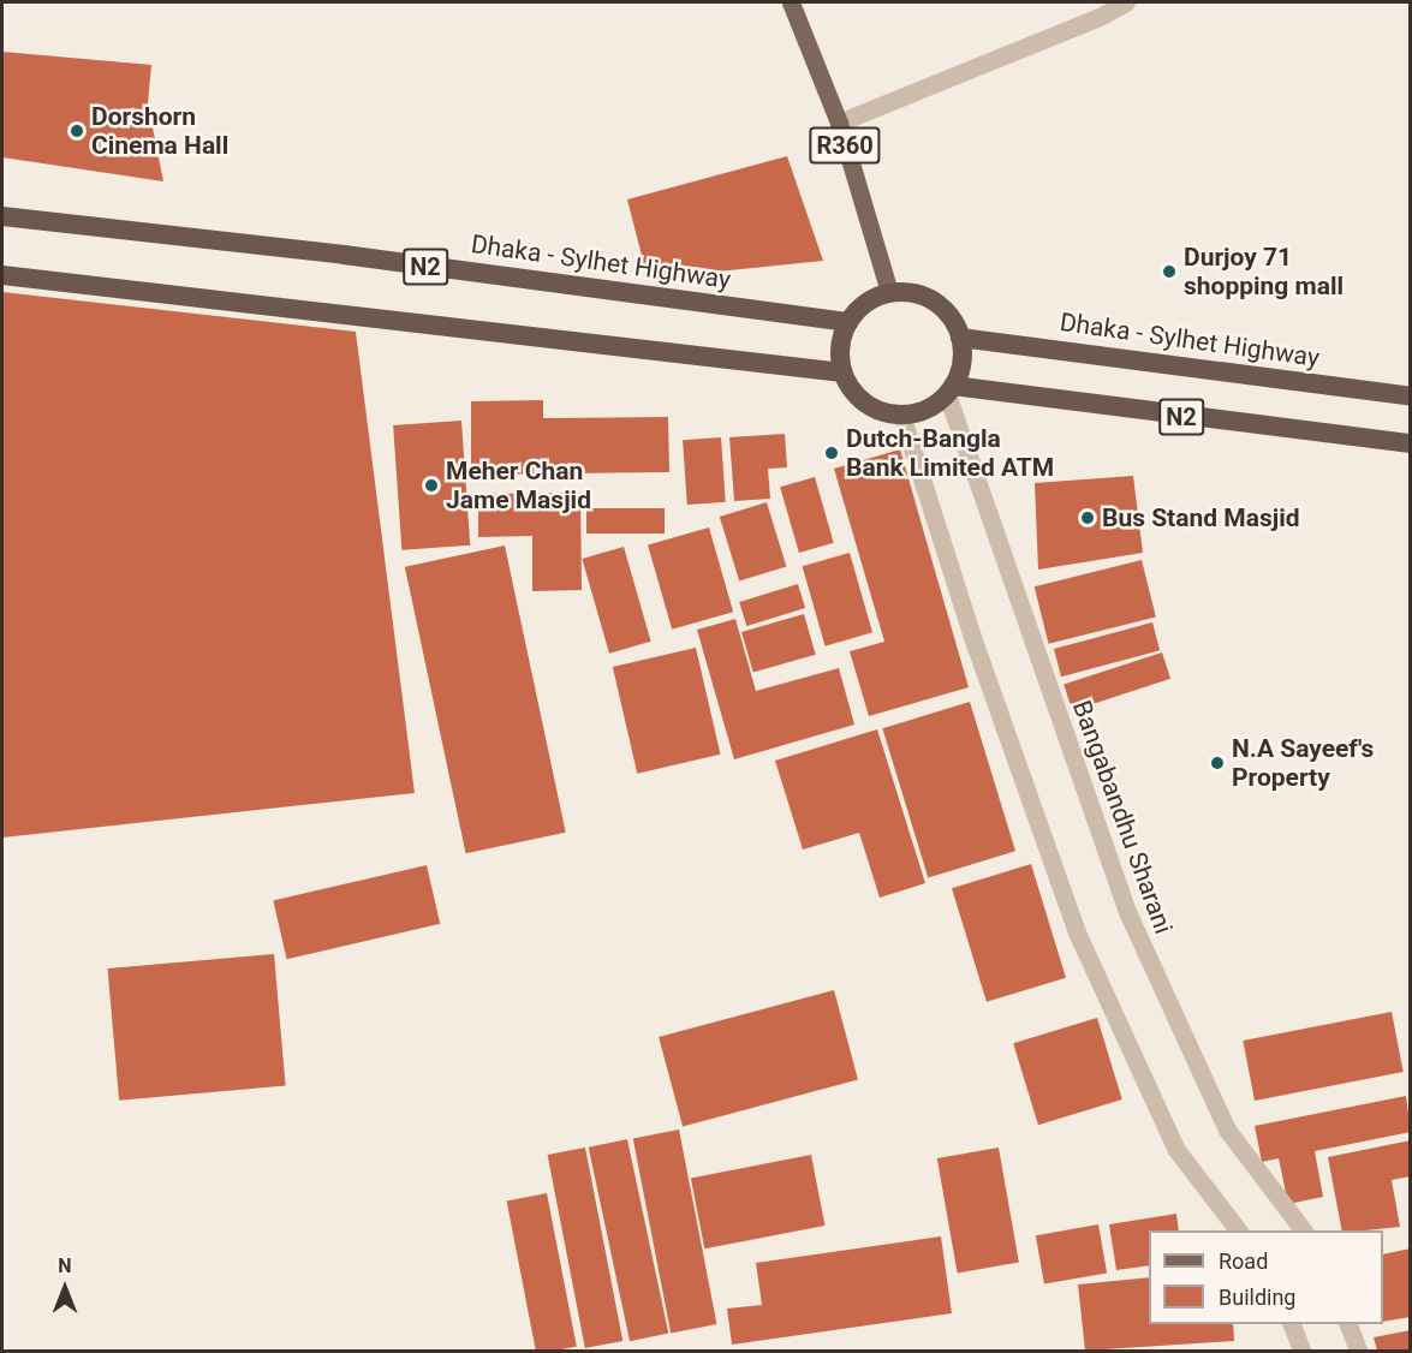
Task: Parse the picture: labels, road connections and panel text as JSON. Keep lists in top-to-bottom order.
{
  "streets": {
    "highway": ["Dhaka - Sylhet Highway", "N2"],
    "main road": ["R360"],
    "street": ["Bangabandhu Sharani"]
  },
  "crossings": [
    ["R360", "Dhaka - Sylhet Highway"],
    ["R360", "N2"],
    ["R360", "Bangabandhu Sharani"],
    ["Dhaka - Sylhet Highway", "N2"],
    ["Dhaka - Sylhet Highway", "Bangabandhu Sharani"],
    ["N2", "Bangabandhu Sharani"]
  ],
  "places": [
    "Dorshorn Cinema Hall",
    "Durjoy 71 shopping mall",
    "Dutch-Bangla Bank Limited ATM",
    "Meher Chan Jame Masjid",
    "Bus Stand Masjid",
    "N.A Sayeef's Property"
  ],
  "legend": ["Road", "Building"],
  "north": "top"
}
